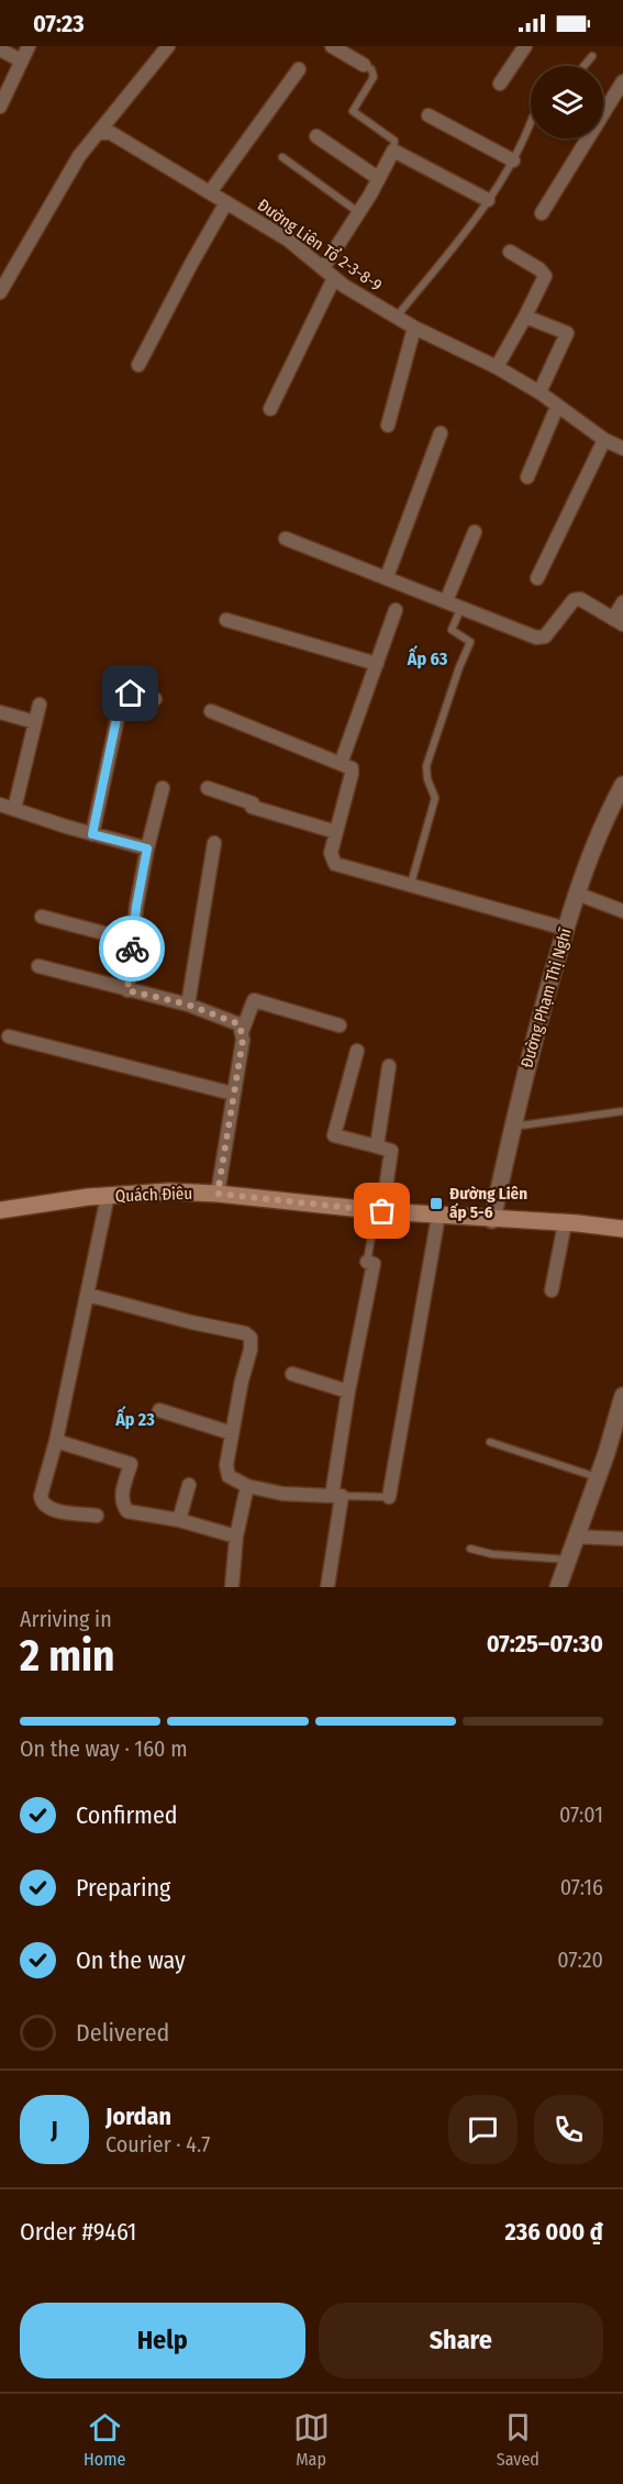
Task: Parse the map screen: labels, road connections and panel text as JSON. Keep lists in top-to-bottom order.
{
  "streets": {
    "main road": ["Quách Điêu"],
    "street": ["Đường Liên Tổ 2-3-8-9", "Đường Phạm Thị Nghĩ"]
  },
  "crossings": [
    ["Đường Phạm Thị Nghĩ", "Quách Điêu"]
  ],
  "districts": ["Ấp 63", "Ấp 23"],
  "places": {
    "transit": ["Đường Liên ấp 5-6"]
  },
  "page": {
    "status": "07:23",
    "heading": ["2 min", "Arriving in", "07:25–07:30"],
    "panel": [
      "Jordan",
      "Courier · 4.7",
      "Order #9461",
      "236 000 ₫"
    ],
    "bar": "On the way · 160 m",
    "list": [
      ["Confirmed", "07:01"],
      ["Preparing", "07:16"],
      ["On the way", "07:20"],
      "Delivered"
    ],
    "round": "J",
    "buttons": ["Help", "Share"],
    "tabs": ["Home", "Map", "Saved"]
  }
}
